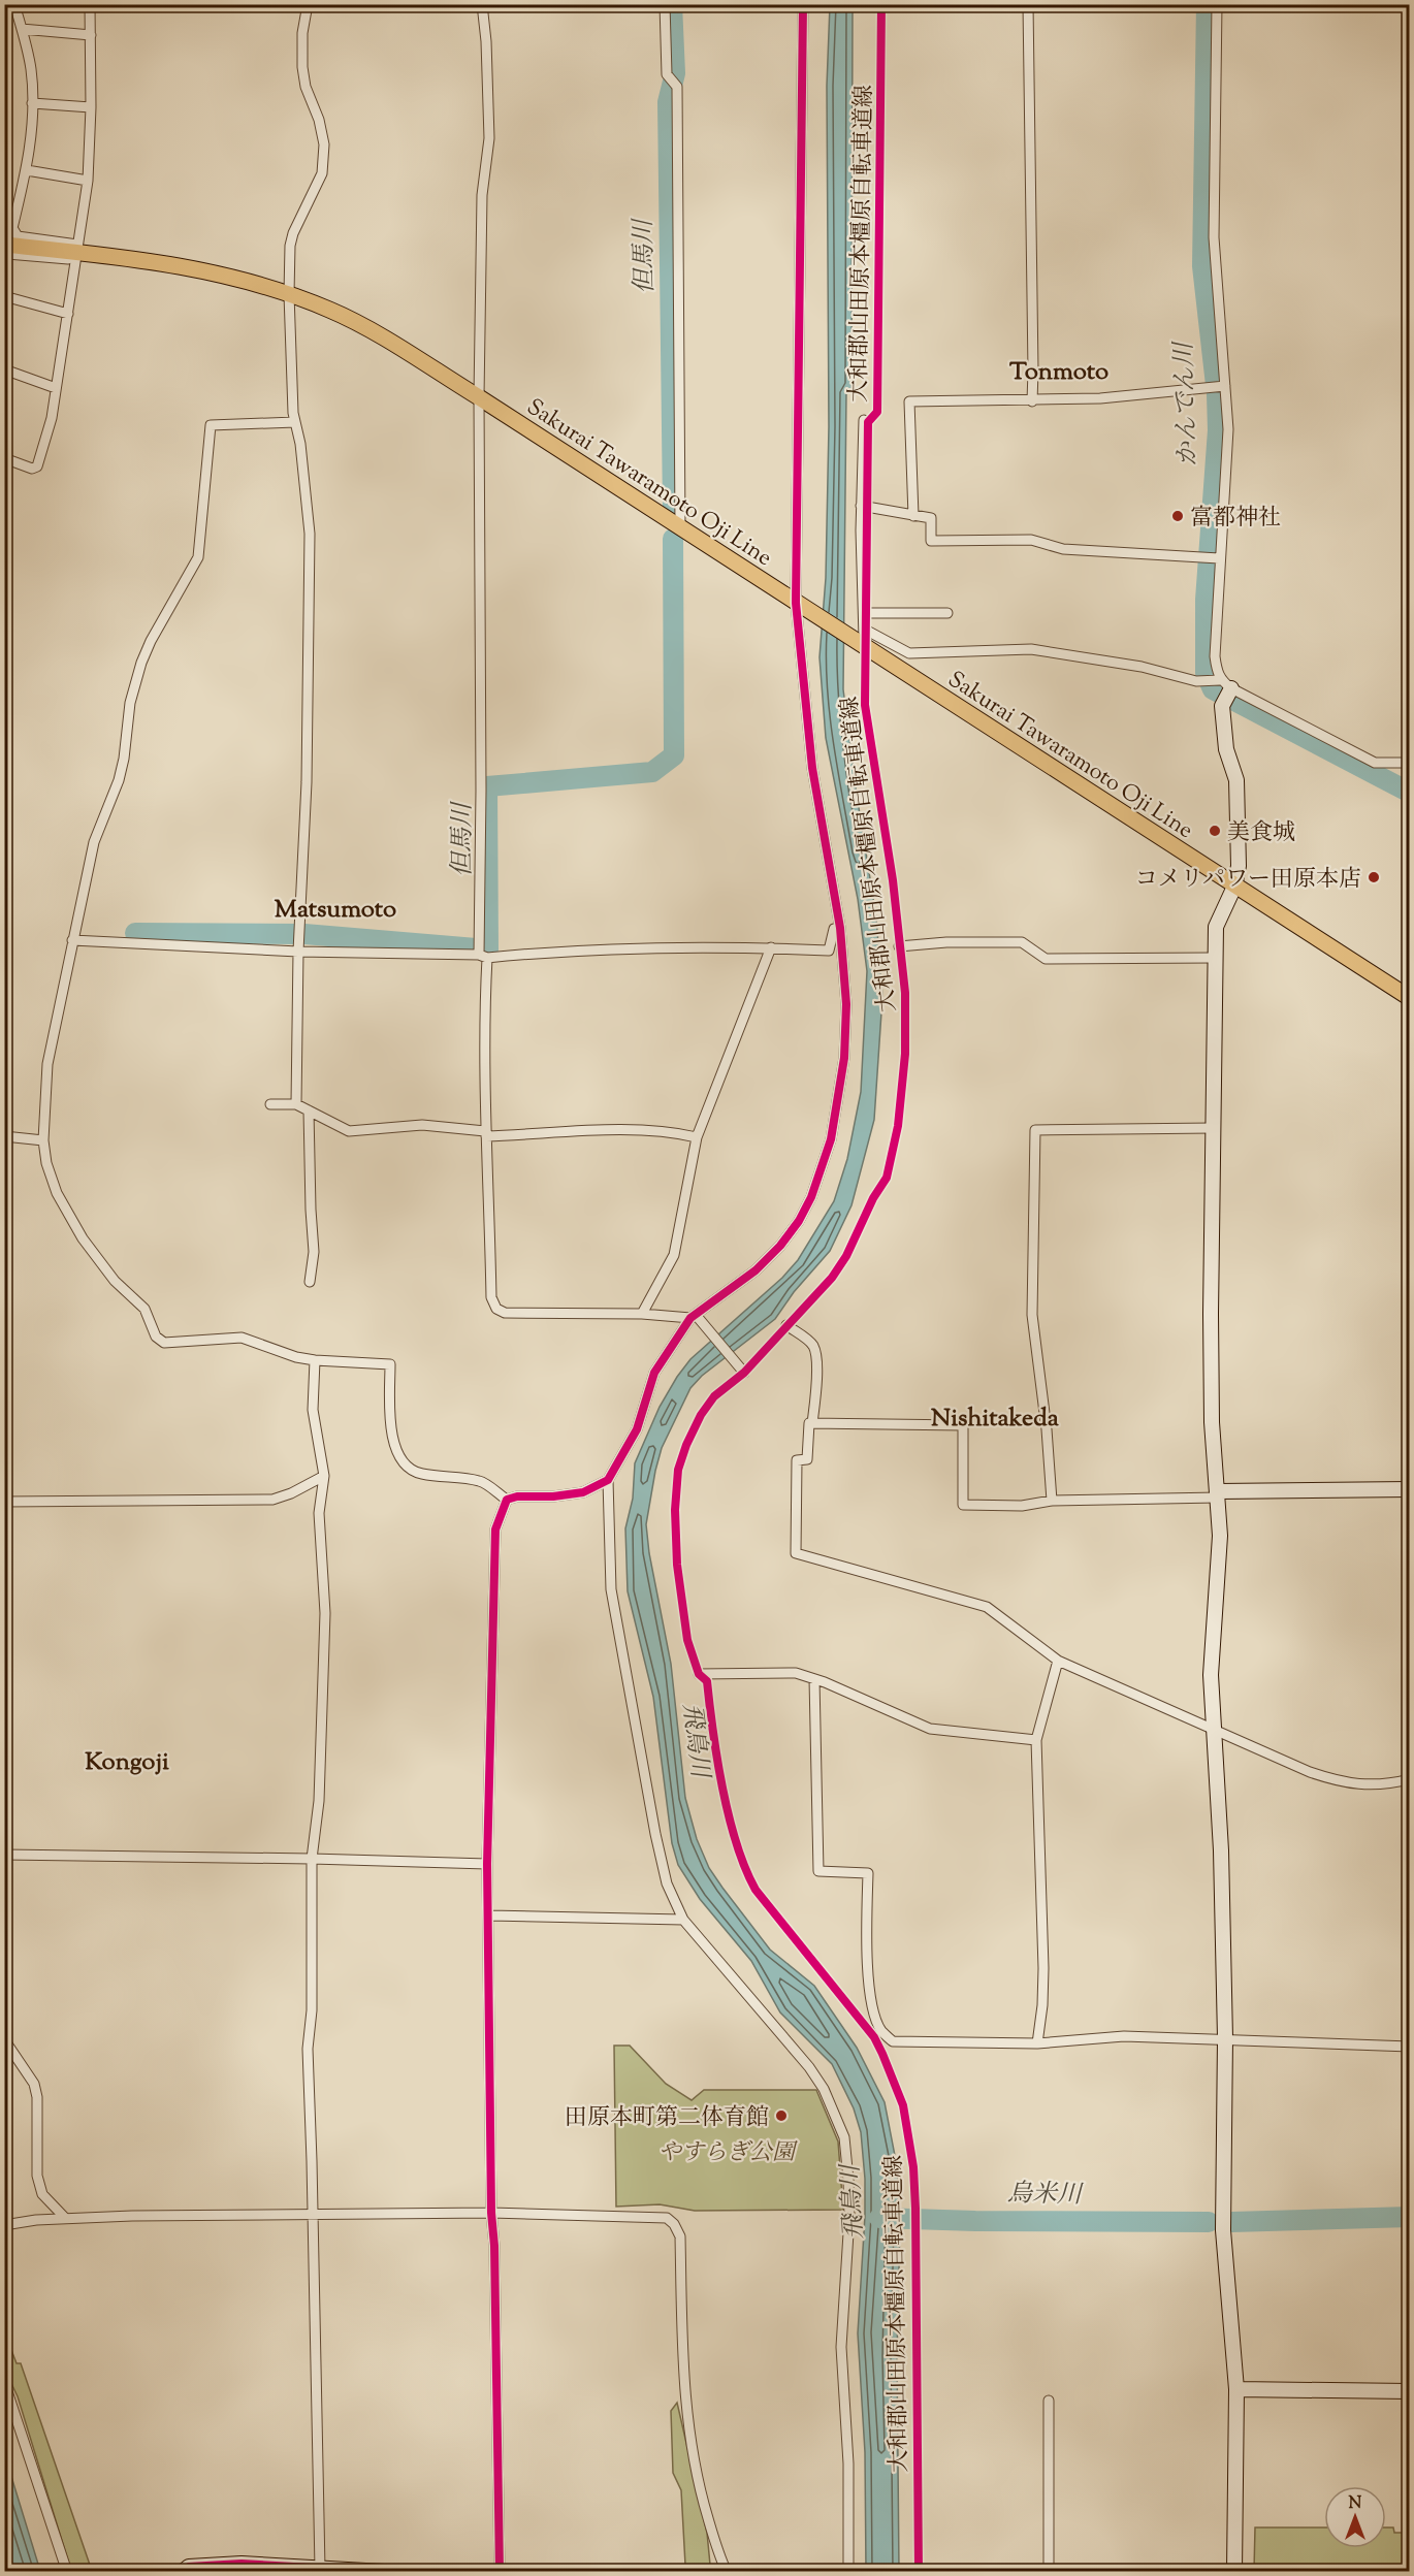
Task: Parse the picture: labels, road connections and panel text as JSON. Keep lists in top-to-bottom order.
{
  "streets": {
    "main road": ["Sakurai Tawaramoto Oji Line"],
    "cycle path": ["大和郡山田原本橿原自転車道線"]
  },
  "districts": [
    "Tonmoto",
    "Matsumoto",
    "Nishitakeda",
    "Kongoji"
  ],
  "water": [
    "但馬川",
    "かんでん川",
    "飛鳥川",
    "烏米川"
  ],
  "parks": ["やすらぎ公園"],
  "places": [
    "富都神社",
    "美食城",
    "コメリパワー田原本店",
    "田原本町第二体育館"
  ],
  "north": "top"
}
